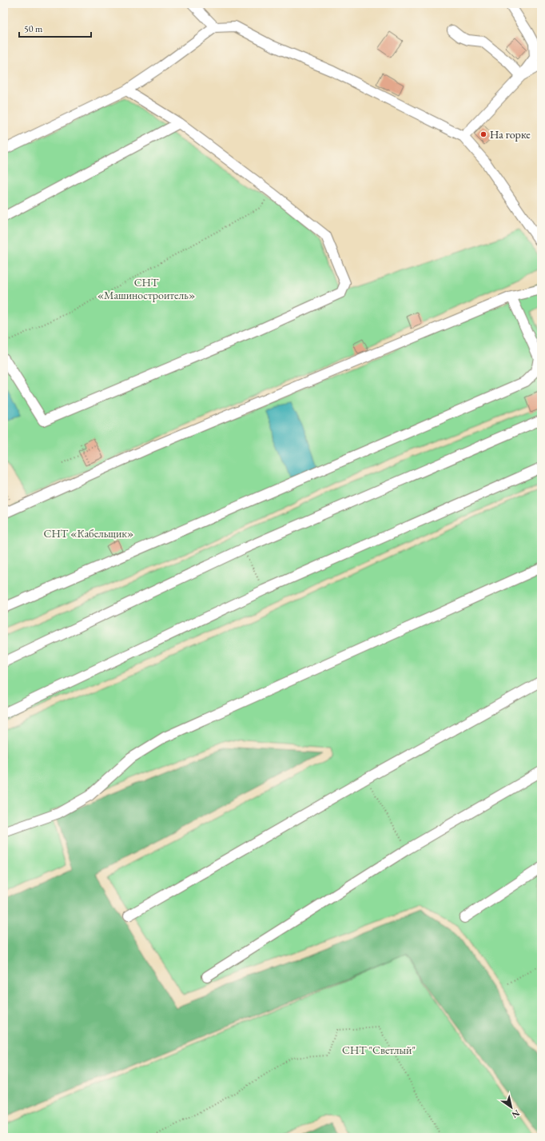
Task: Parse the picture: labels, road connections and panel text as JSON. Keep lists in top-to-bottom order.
{
  "parks": ["СНТ «Машиностроитель»", "СНТ «Кабельщик»", "СНТ \"Светлый\""],
  "places": ["На горке"],
  "scale_bar": "50 m",
  "north": "bottom right"
}
